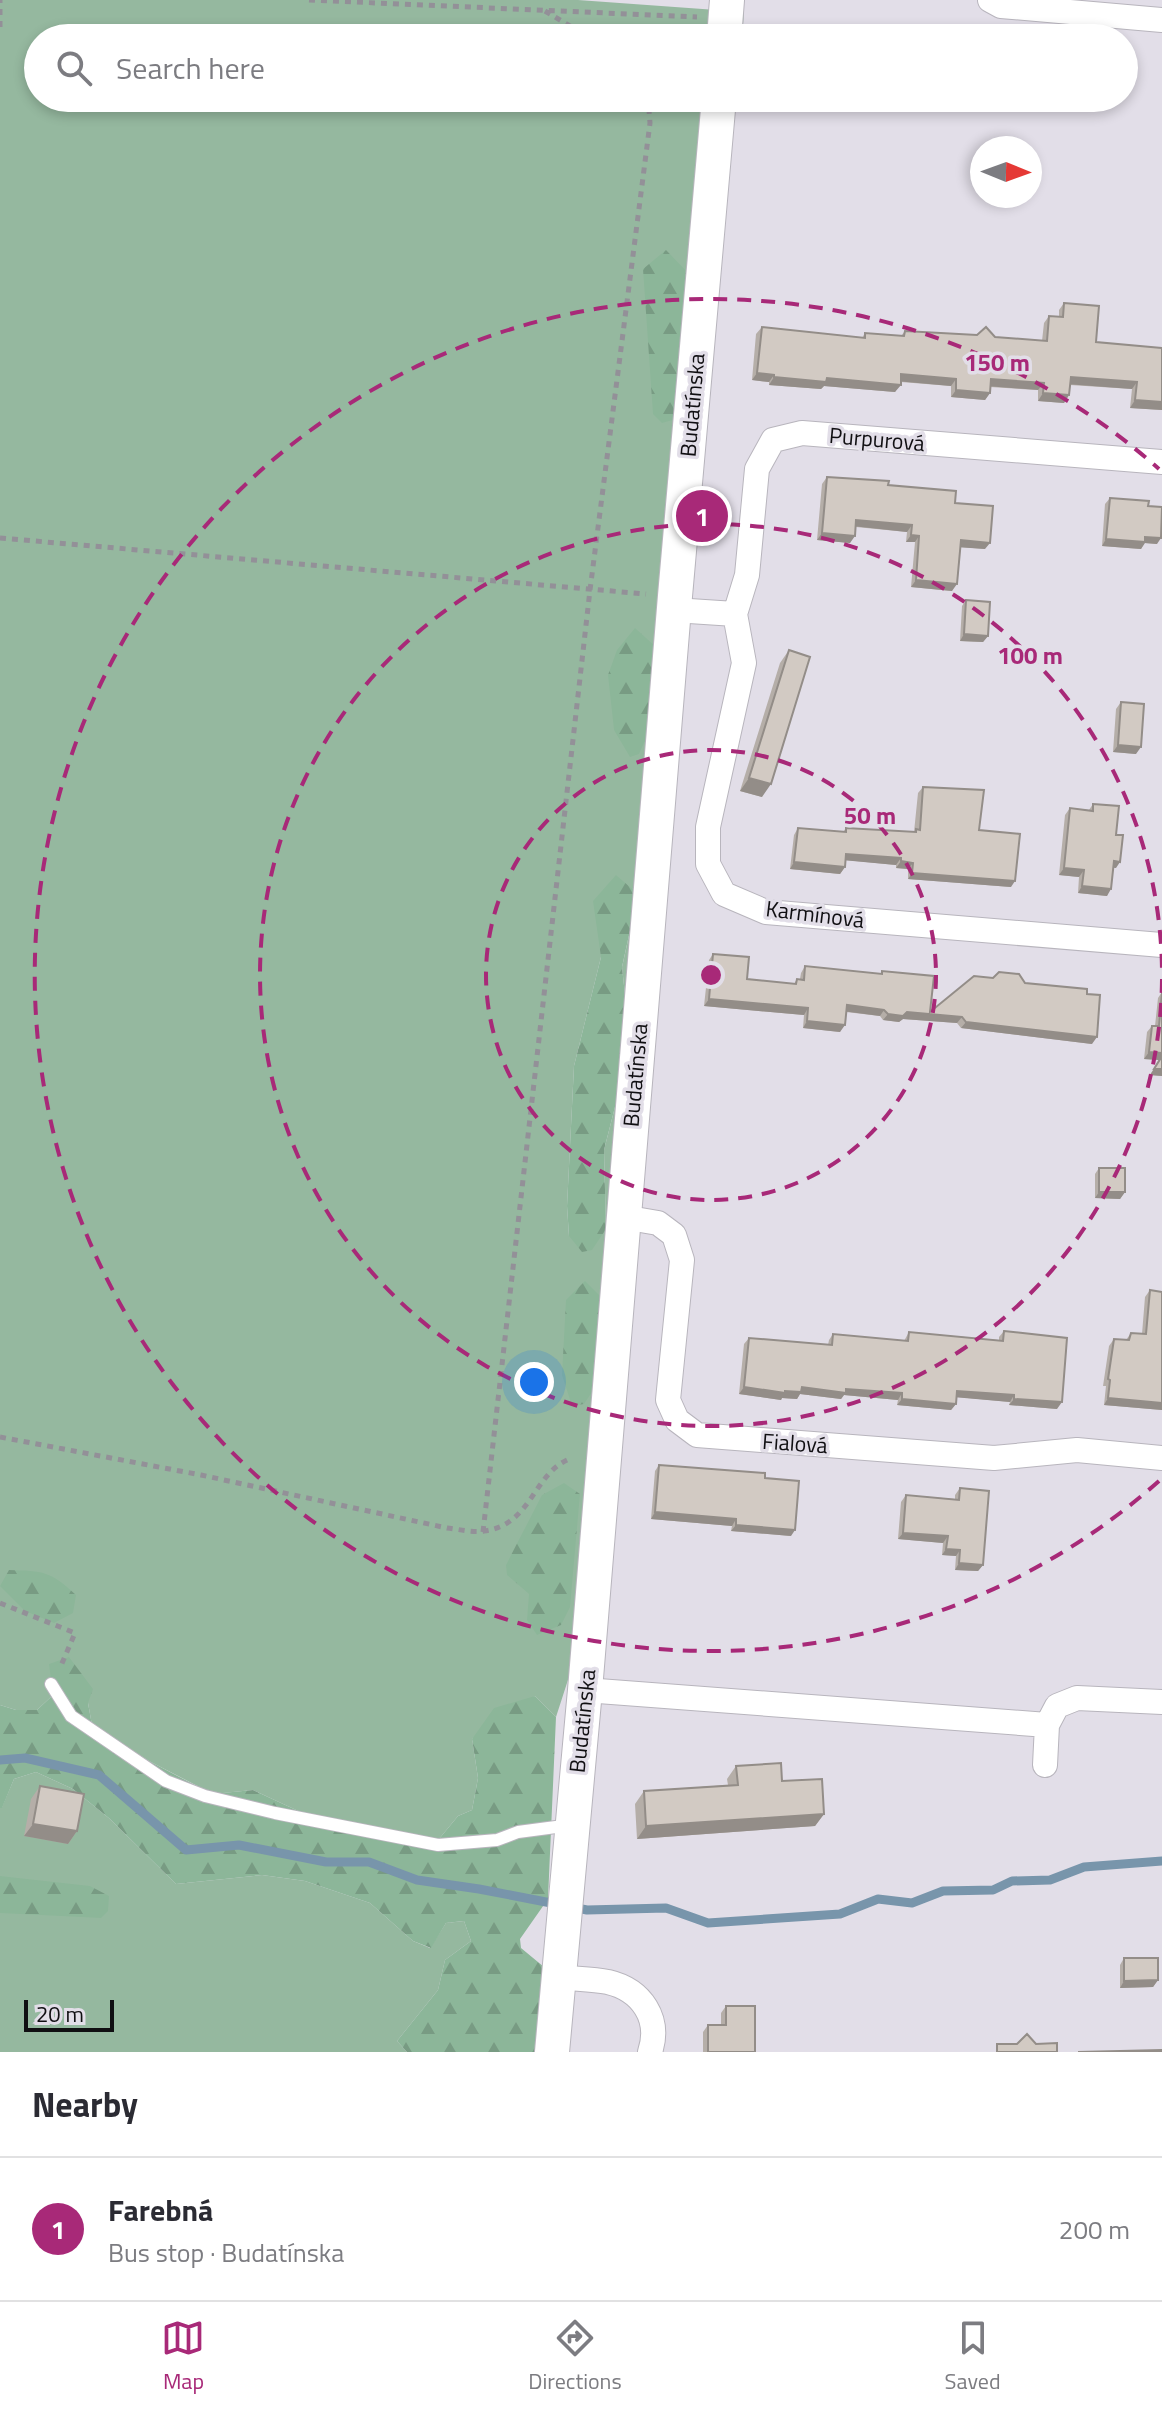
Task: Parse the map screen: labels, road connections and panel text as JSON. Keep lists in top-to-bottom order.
{
  "streets": {
    "street": [
      "Budatínska",
      "Purpurová",
      "Karmínová",
      "Fialová"
    ]
  },
  "crossings": [
    ["Budatínska", "Fialová"],
    ["Purpurová", "Karmínová"]
  ],
  "scale_bar": "20 m",
  "north": "right",
  "page": {
    "search": "Search here",
    "pins": "1",
    "scale": "20 m",
    "heading": "Nearby",
    "list": [
      {
        "mark": "1",
        "name": "Farebná",
        "note": "Bus stop · Budatínska",
        "value": "200 m"
      }
    ],
    "nav": ["Map", "Directions", "Saved"]
  },
  "rings": ["150 m", "100 m", "50 m"]
}
